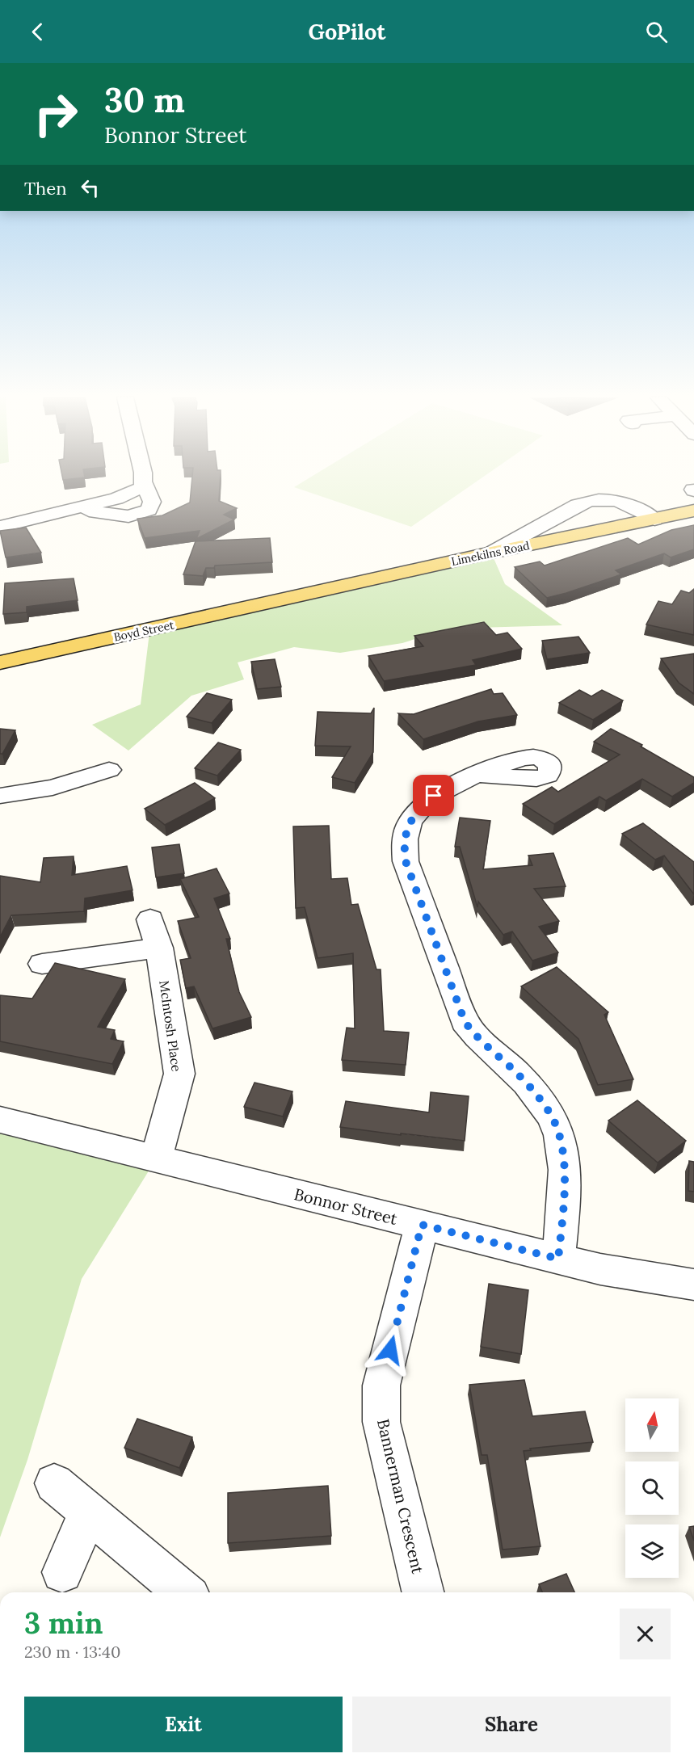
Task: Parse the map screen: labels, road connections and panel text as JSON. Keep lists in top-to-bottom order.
{
  "streets": {
    "main road": ["Limekilns Road", "Boyd Street"],
    "street": ["McIntosh Place", "Bonnor Street", "Bannerman Crescent"]
  },
  "crossings": [
    ["Limekilns Road", "Boyd Street"],
    ["McIntosh Place", "Bonnor Street"],
    ["Bonnor Street", "Bannerman Crescent"]
  ],
  "north": "top",
  "page": {
    "header": "GoPilot",
    "turn": ["30 m", "Bonnor Street"],
    "then": "Then",
    "heading": ["3 min", "230 m · 13:40"],
    "buttons": ["Exit", "Share"]
  }
}
